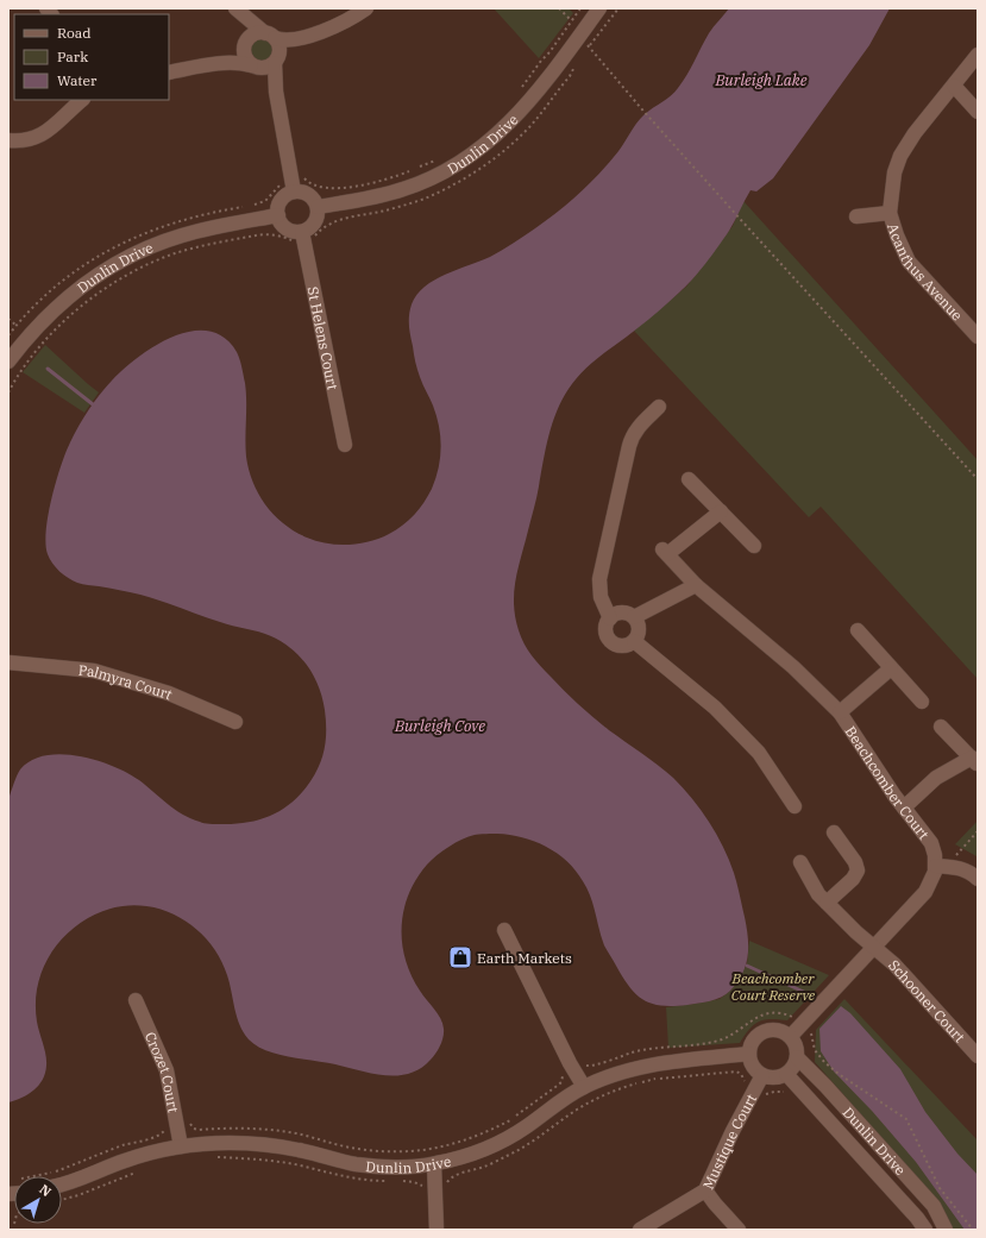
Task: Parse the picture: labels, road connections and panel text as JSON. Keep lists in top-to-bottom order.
{
  "streets": {
    "street": [
      "Dunlin Drive",
      "Acanthus Avenue",
      "St Helens Court",
      "Palmyra Court",
      "Beachcomber Court",
      "Schooner Court",
      "Crozet Court",
      "Mustique Court"
    ]
  },
  "crossings": [
    ["Dunlin Drive", "St Helens Court"],
    ["Dunlin Drive", "Crozet Court"],
    ["Dunlin Drive", "Mustique Court"]
  ],
  "water": ["Burleigh Lake", "Burleigh Cove"],
  "parks": ["Beachcomber Court Reserve"],
  "places": {
    "shop": ["Earth Markets"]
  },
  "legend": ["Road", "Park", "Water"],
  "north": "top right"
}
